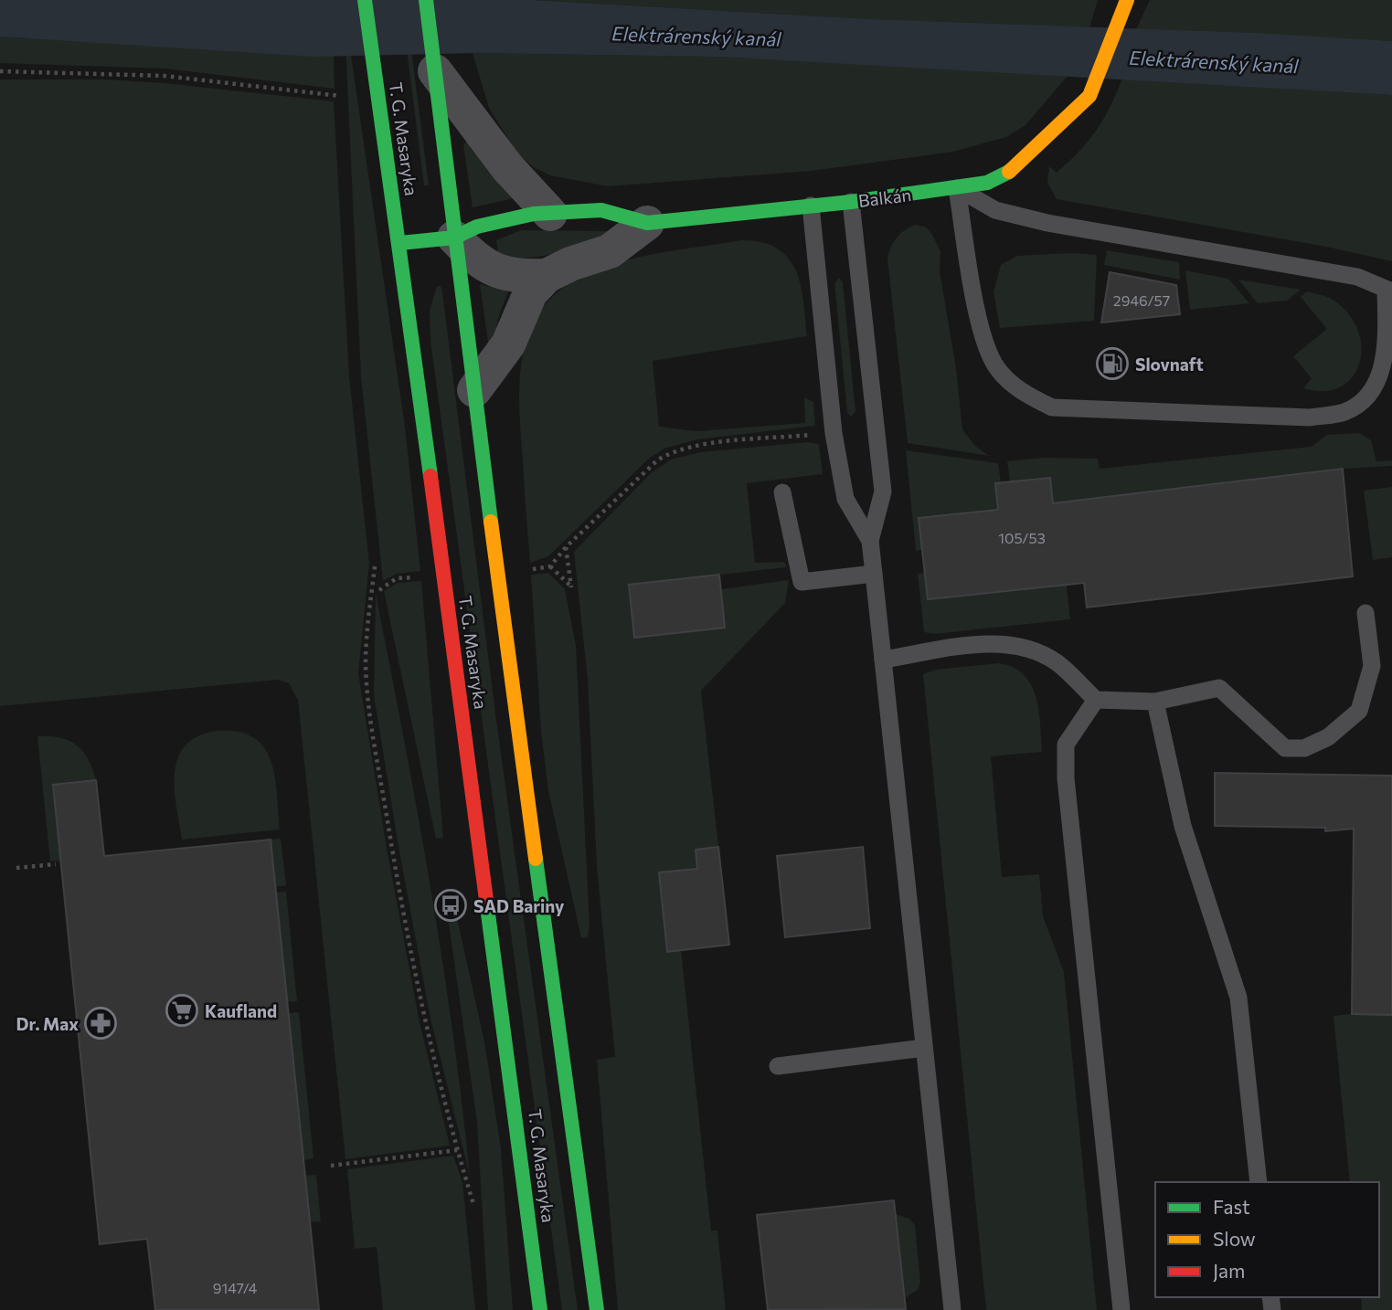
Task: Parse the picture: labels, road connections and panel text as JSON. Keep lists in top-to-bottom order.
{
  "streets": {
    "street": ["T. G. Masaryka", "Balkán"]
  },
  "crossings": [
    ["T. G. Masaryka", "Balkán"]
  ],
  "water": ["Elektrárenský kanál"],
  "places": {
    "fuel station": ["Slovnaft"],
    "bus stop": ["SAD Bariny"],
    "supermarket": ["Kaufland"],
    "pharmacy": ["Dr. Max"]
  },
  "house_numbers": ["2946/57", "105/53", "9147/4"],
  "legend": ["Fast", "Slow", "Jam"]
}
